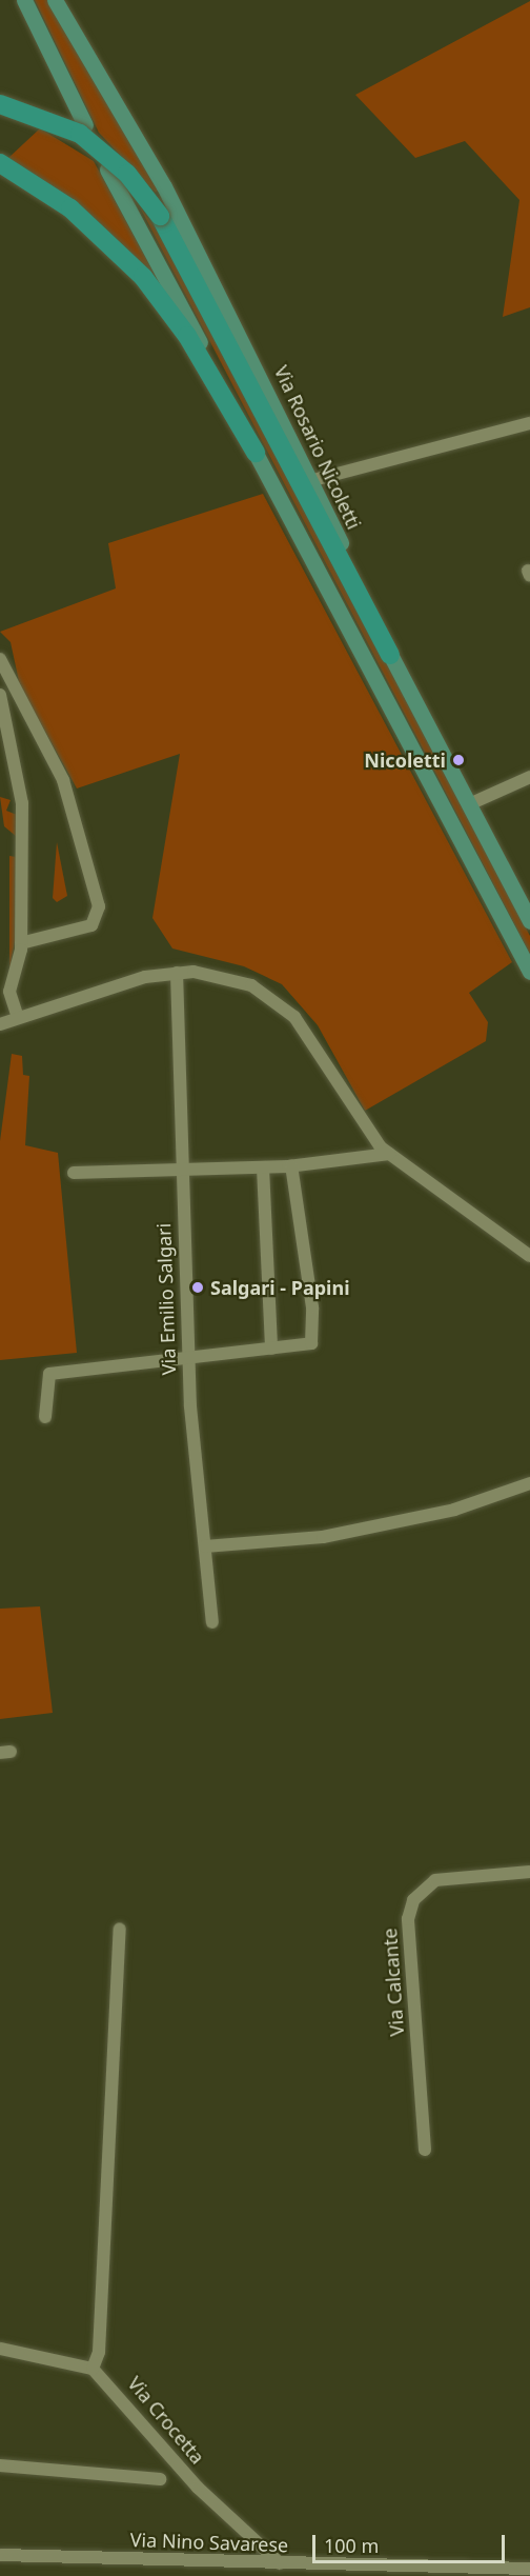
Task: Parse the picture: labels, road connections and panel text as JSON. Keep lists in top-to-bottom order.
{
  "streets": {
    "main road": ["Via Rosario Nicoletti"],
    "street": [
      "Via Emilio Salgari",
      "Via Calcante",
      "Via Crocetta",
      "Via Nino Savarese"
    ]
  },
  "crossings": [
    ["Via Crocetta", "Via Nino Savarese"]
  ],
  "places": ["Nicoletti", "Salgari - Papini"],
  "scale_bar": "100 m"
}
